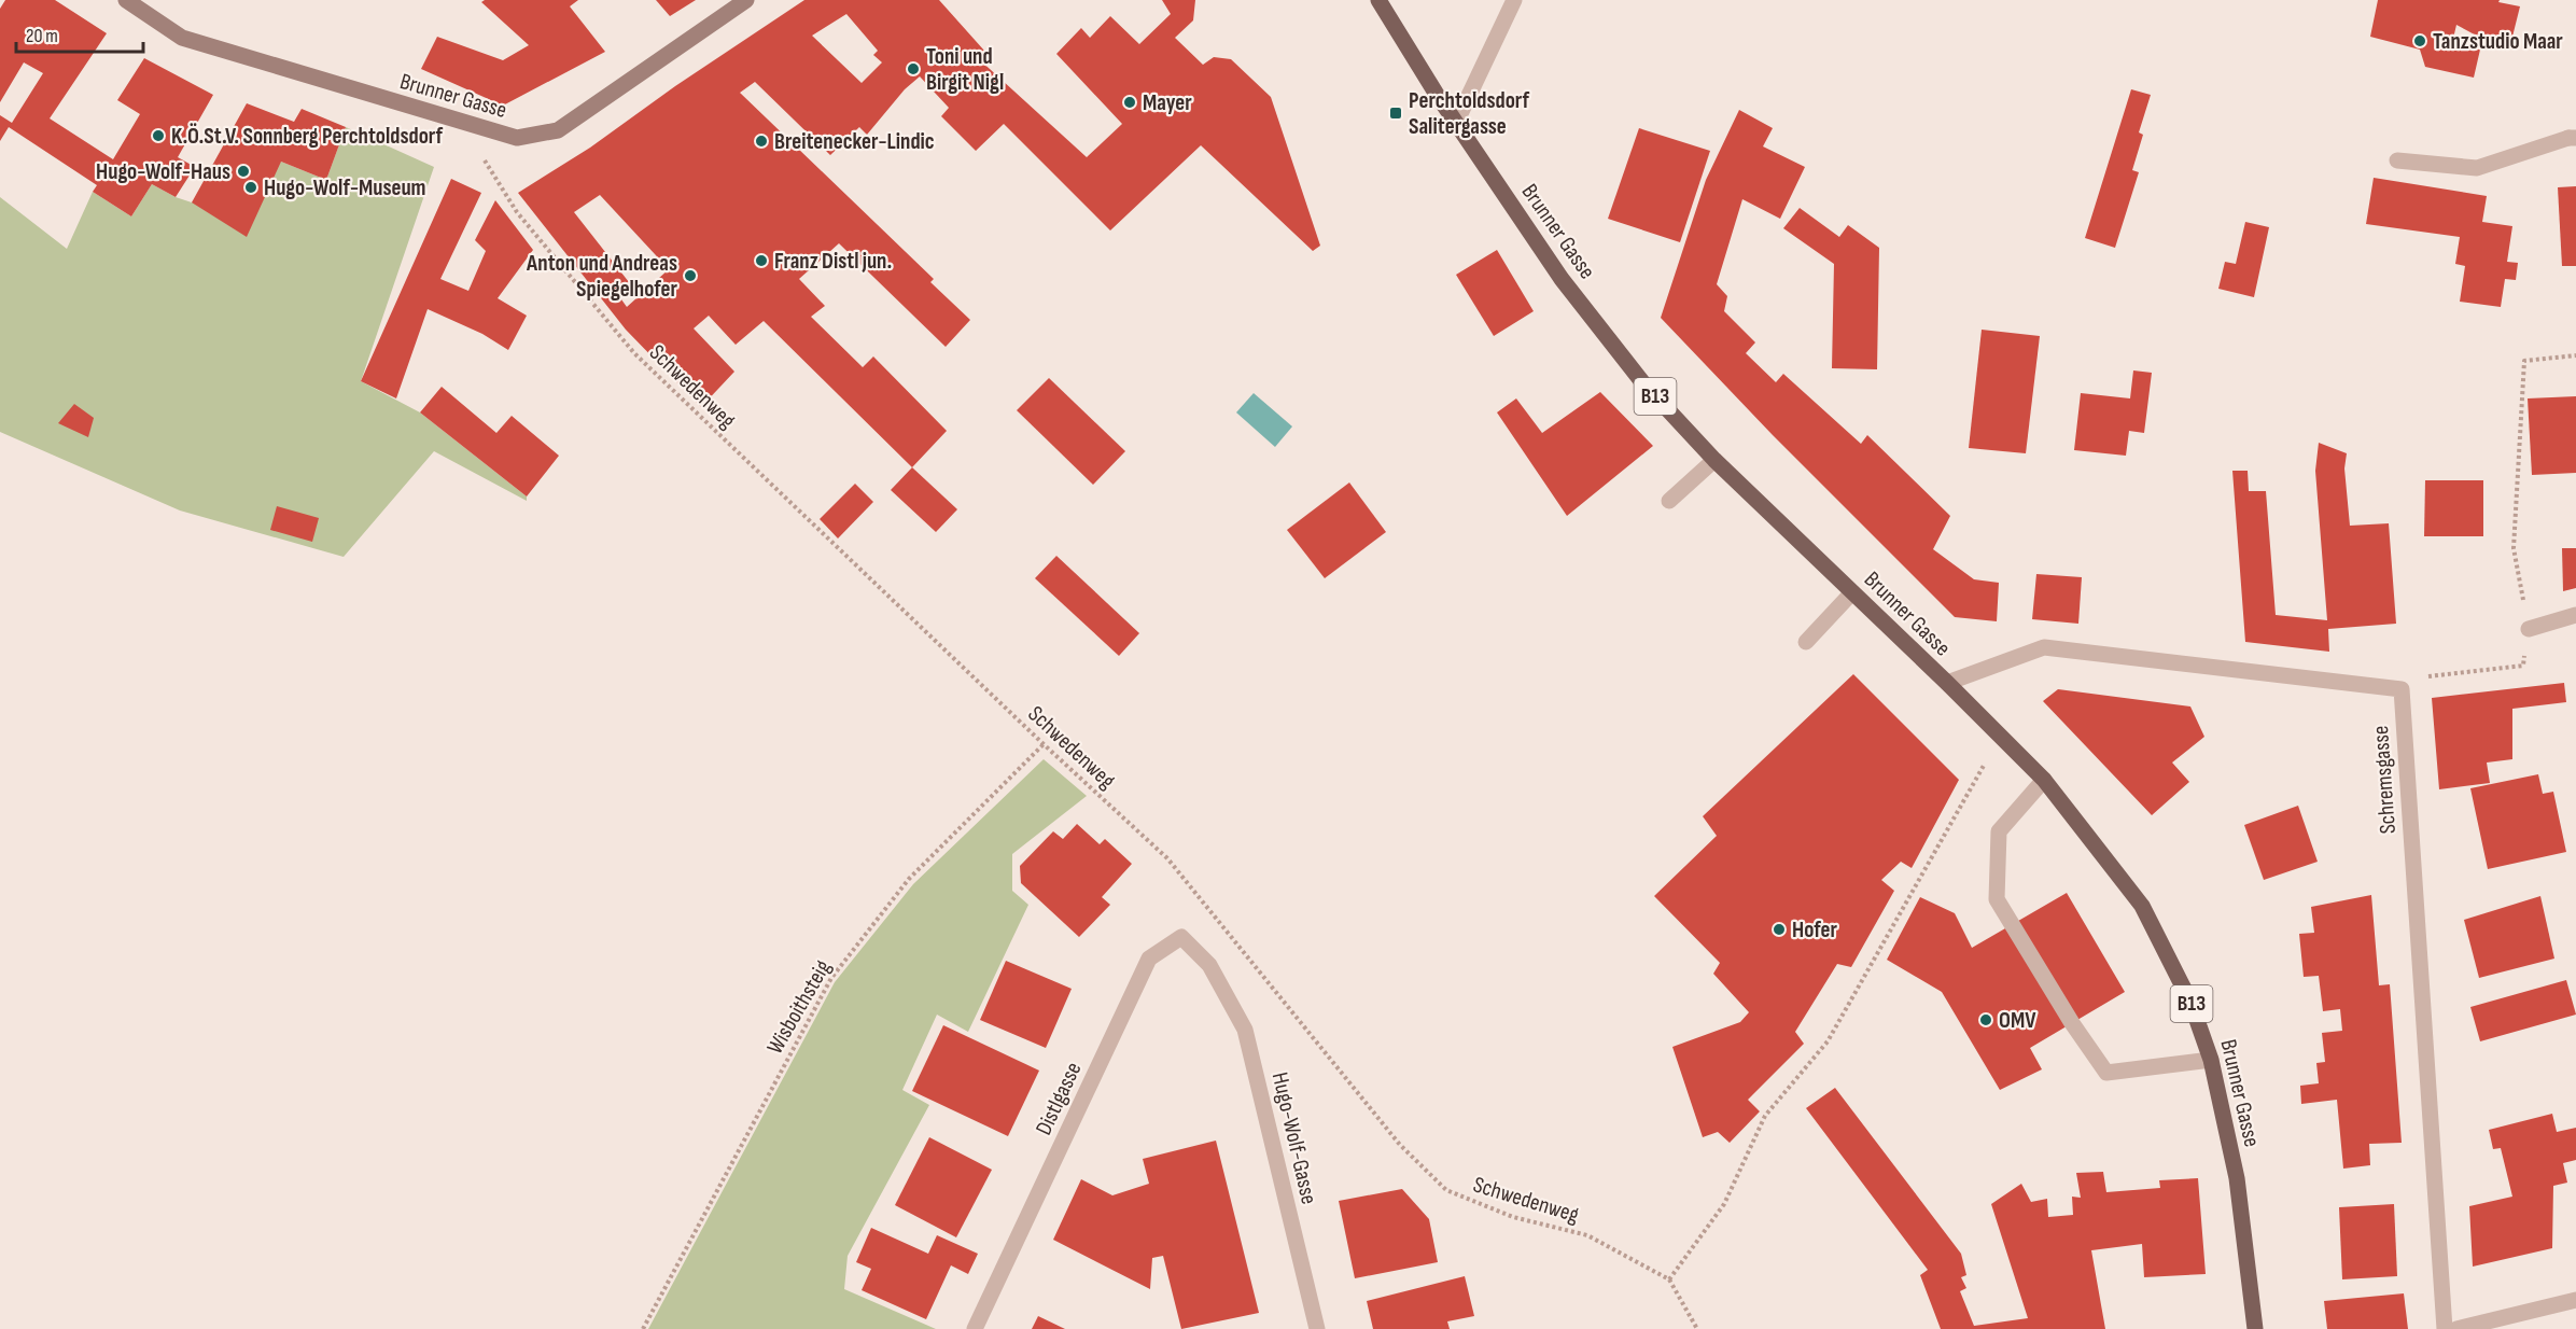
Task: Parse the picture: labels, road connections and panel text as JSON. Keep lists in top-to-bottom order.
{
  "streets": {
    "main road": ["Brunner Gasse", "B13"],
    "street": ["Schremsgasse", "Distlgasse", "Hugo-Wolf-Gasse"],
    "path": ["Schwedenweg", "Wisboithsteig"]
  },
  "crossings": [
    ["Brunner Gasse", "Schwedenweg"],
    ["Schwedenweg", "Wisboithsteig"],
    ["Distlgasse", "Hugo-Wolf-Gasse"]
  ],
  "places": {
    "other": [
      "Tanzstudio Maar",
      "Toni und Birgit Nigl",
      "Mayer",
      "K.Ö.St.V. Sonnberg Perchtoldsdorf",
      "Breitenecker-Lindic",
      "Hugo-Wolf-Haus",
      "Hugo-Wolf-Museum",
      "Franz Distl jun.",
      "Anton und Andreas Spiegelhofer",
      "Hofer",
      "OMV"
    ],
    "transit": ["Perchtoldsdorf Salitergasse"]
  },
  "scale_bar": "20 m"
}
